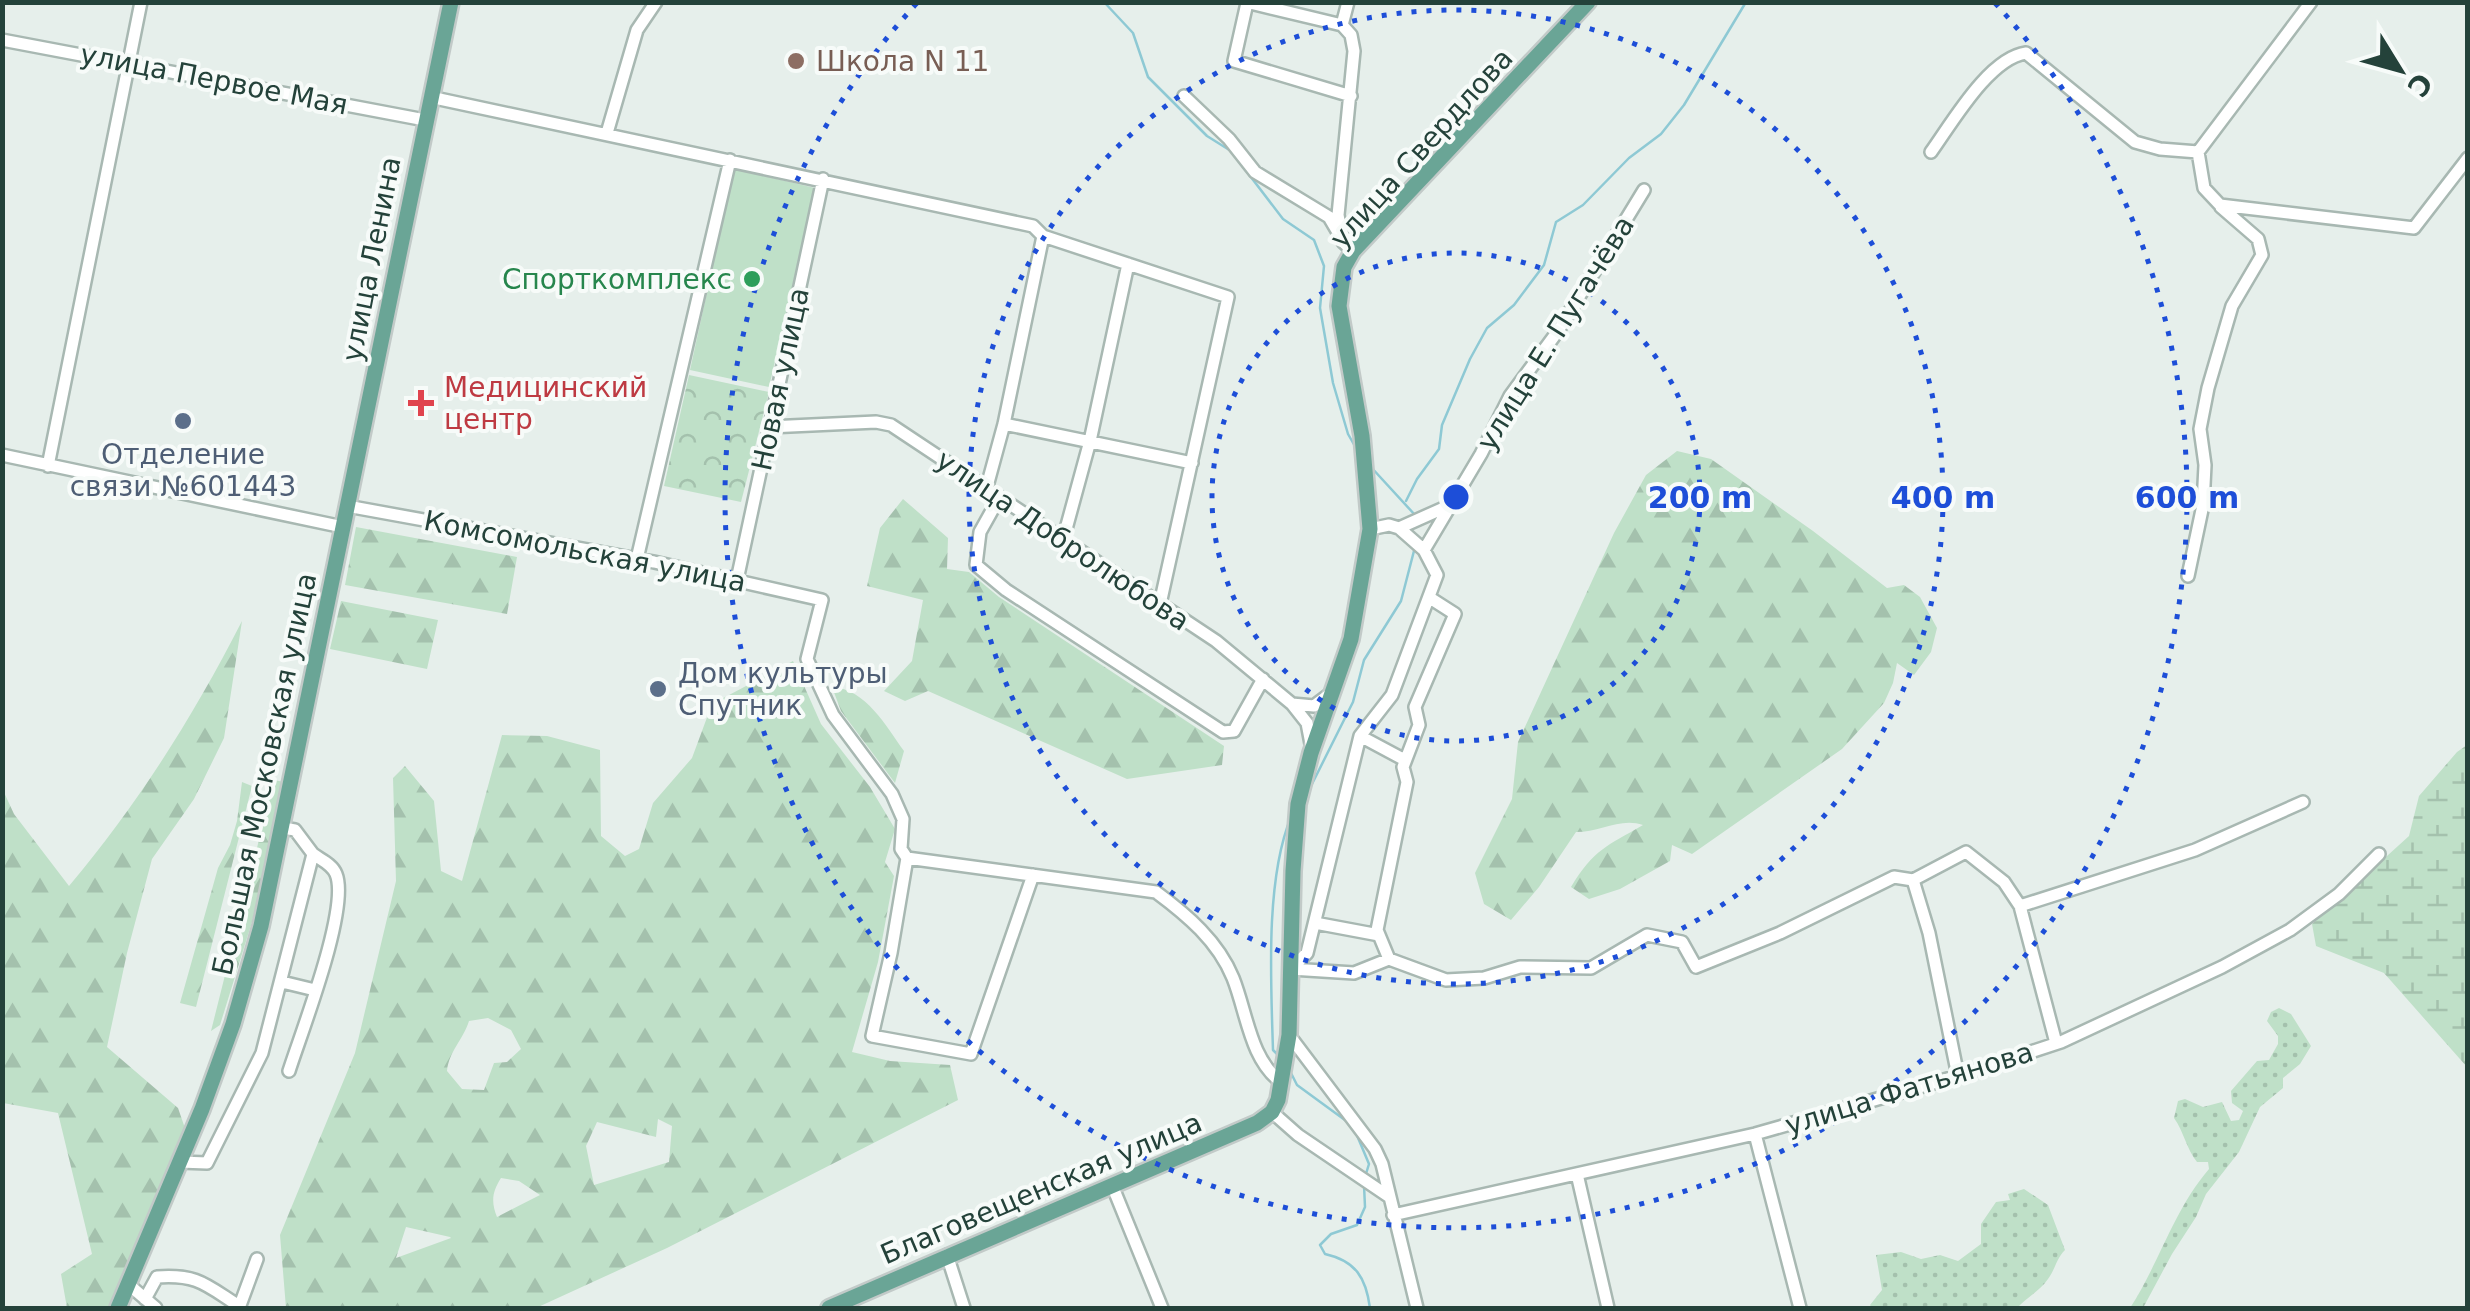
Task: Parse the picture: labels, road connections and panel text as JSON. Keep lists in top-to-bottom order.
{
  "streets": {
    "main road": [
      "улица Свердлова",
      "улица Ленина",
      "Большая Московская улица",
      "Благовещенская улица"
    ],
    "street": [
      "улица Первое Мая",
      "улица Е. Пугачёва",
      "Новая улица",
      "улица Добролюбова",
      "Комсомольская улица",
      "улица Фатьянова"
    ]
  },
  "crossings": [
    ["улица Первое Мая", "улица Ленина"],
    ["улица Свердлова", "Благовещенская улица"],
    ["улица Ленина", "Комсомольская улица"],
    ["улица Ленина", "Большая Московская улица"],
    ["Новая улица", "улица Добролюбова"],
    ["Новая улица", "Комсомольская улица"]
  ],
  "places": {
    "other": [
      "Школа N 11",
      "Спорткомплекс",
      "Отделение связи №601443",
      "Дом культуры Спутник"
    ],
    "health": ["Медицинский центр"]
  },
  "north": "bottom right",
  "rings": ["200 m", "400 m", "600 m"]
}
